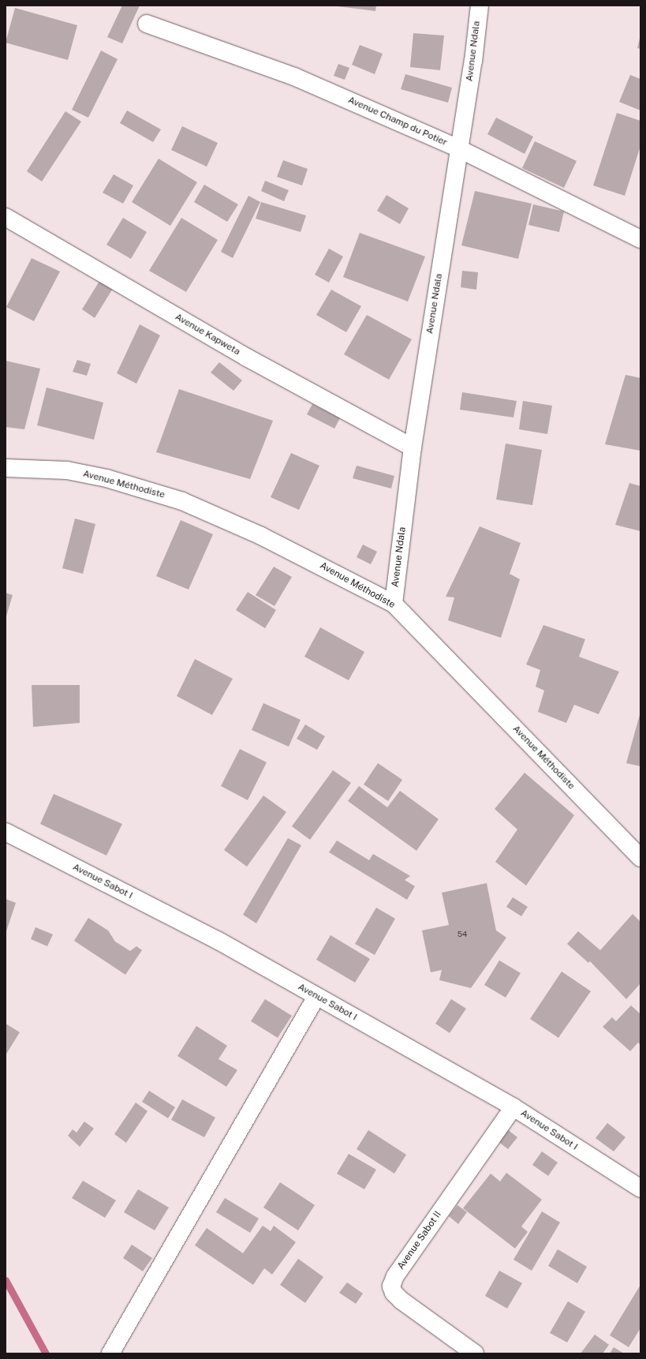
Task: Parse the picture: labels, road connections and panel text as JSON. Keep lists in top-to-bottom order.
{
  "streets": {
    "street": [
      "Avenue Ndala",
      "Avenue Champ du Potier",
      "Avenue Kapweta",
      "Avenue Méthodiste",
      "Avenue Sabot I",
      "Avenue Sabot II"
    ]
  },
  "crossings": [
    ["Avenue Ndala", "Avenue Champ du Potier"],
    ["Avenue Ndala", "Avenue Kapweta"],
    ["Avenue Ndala", "Avenue Méthodiste"],
    ["Avenue Sabot I", "Avenue Sabot II"]
  ],
  "house_numbers": ["54"]
}
